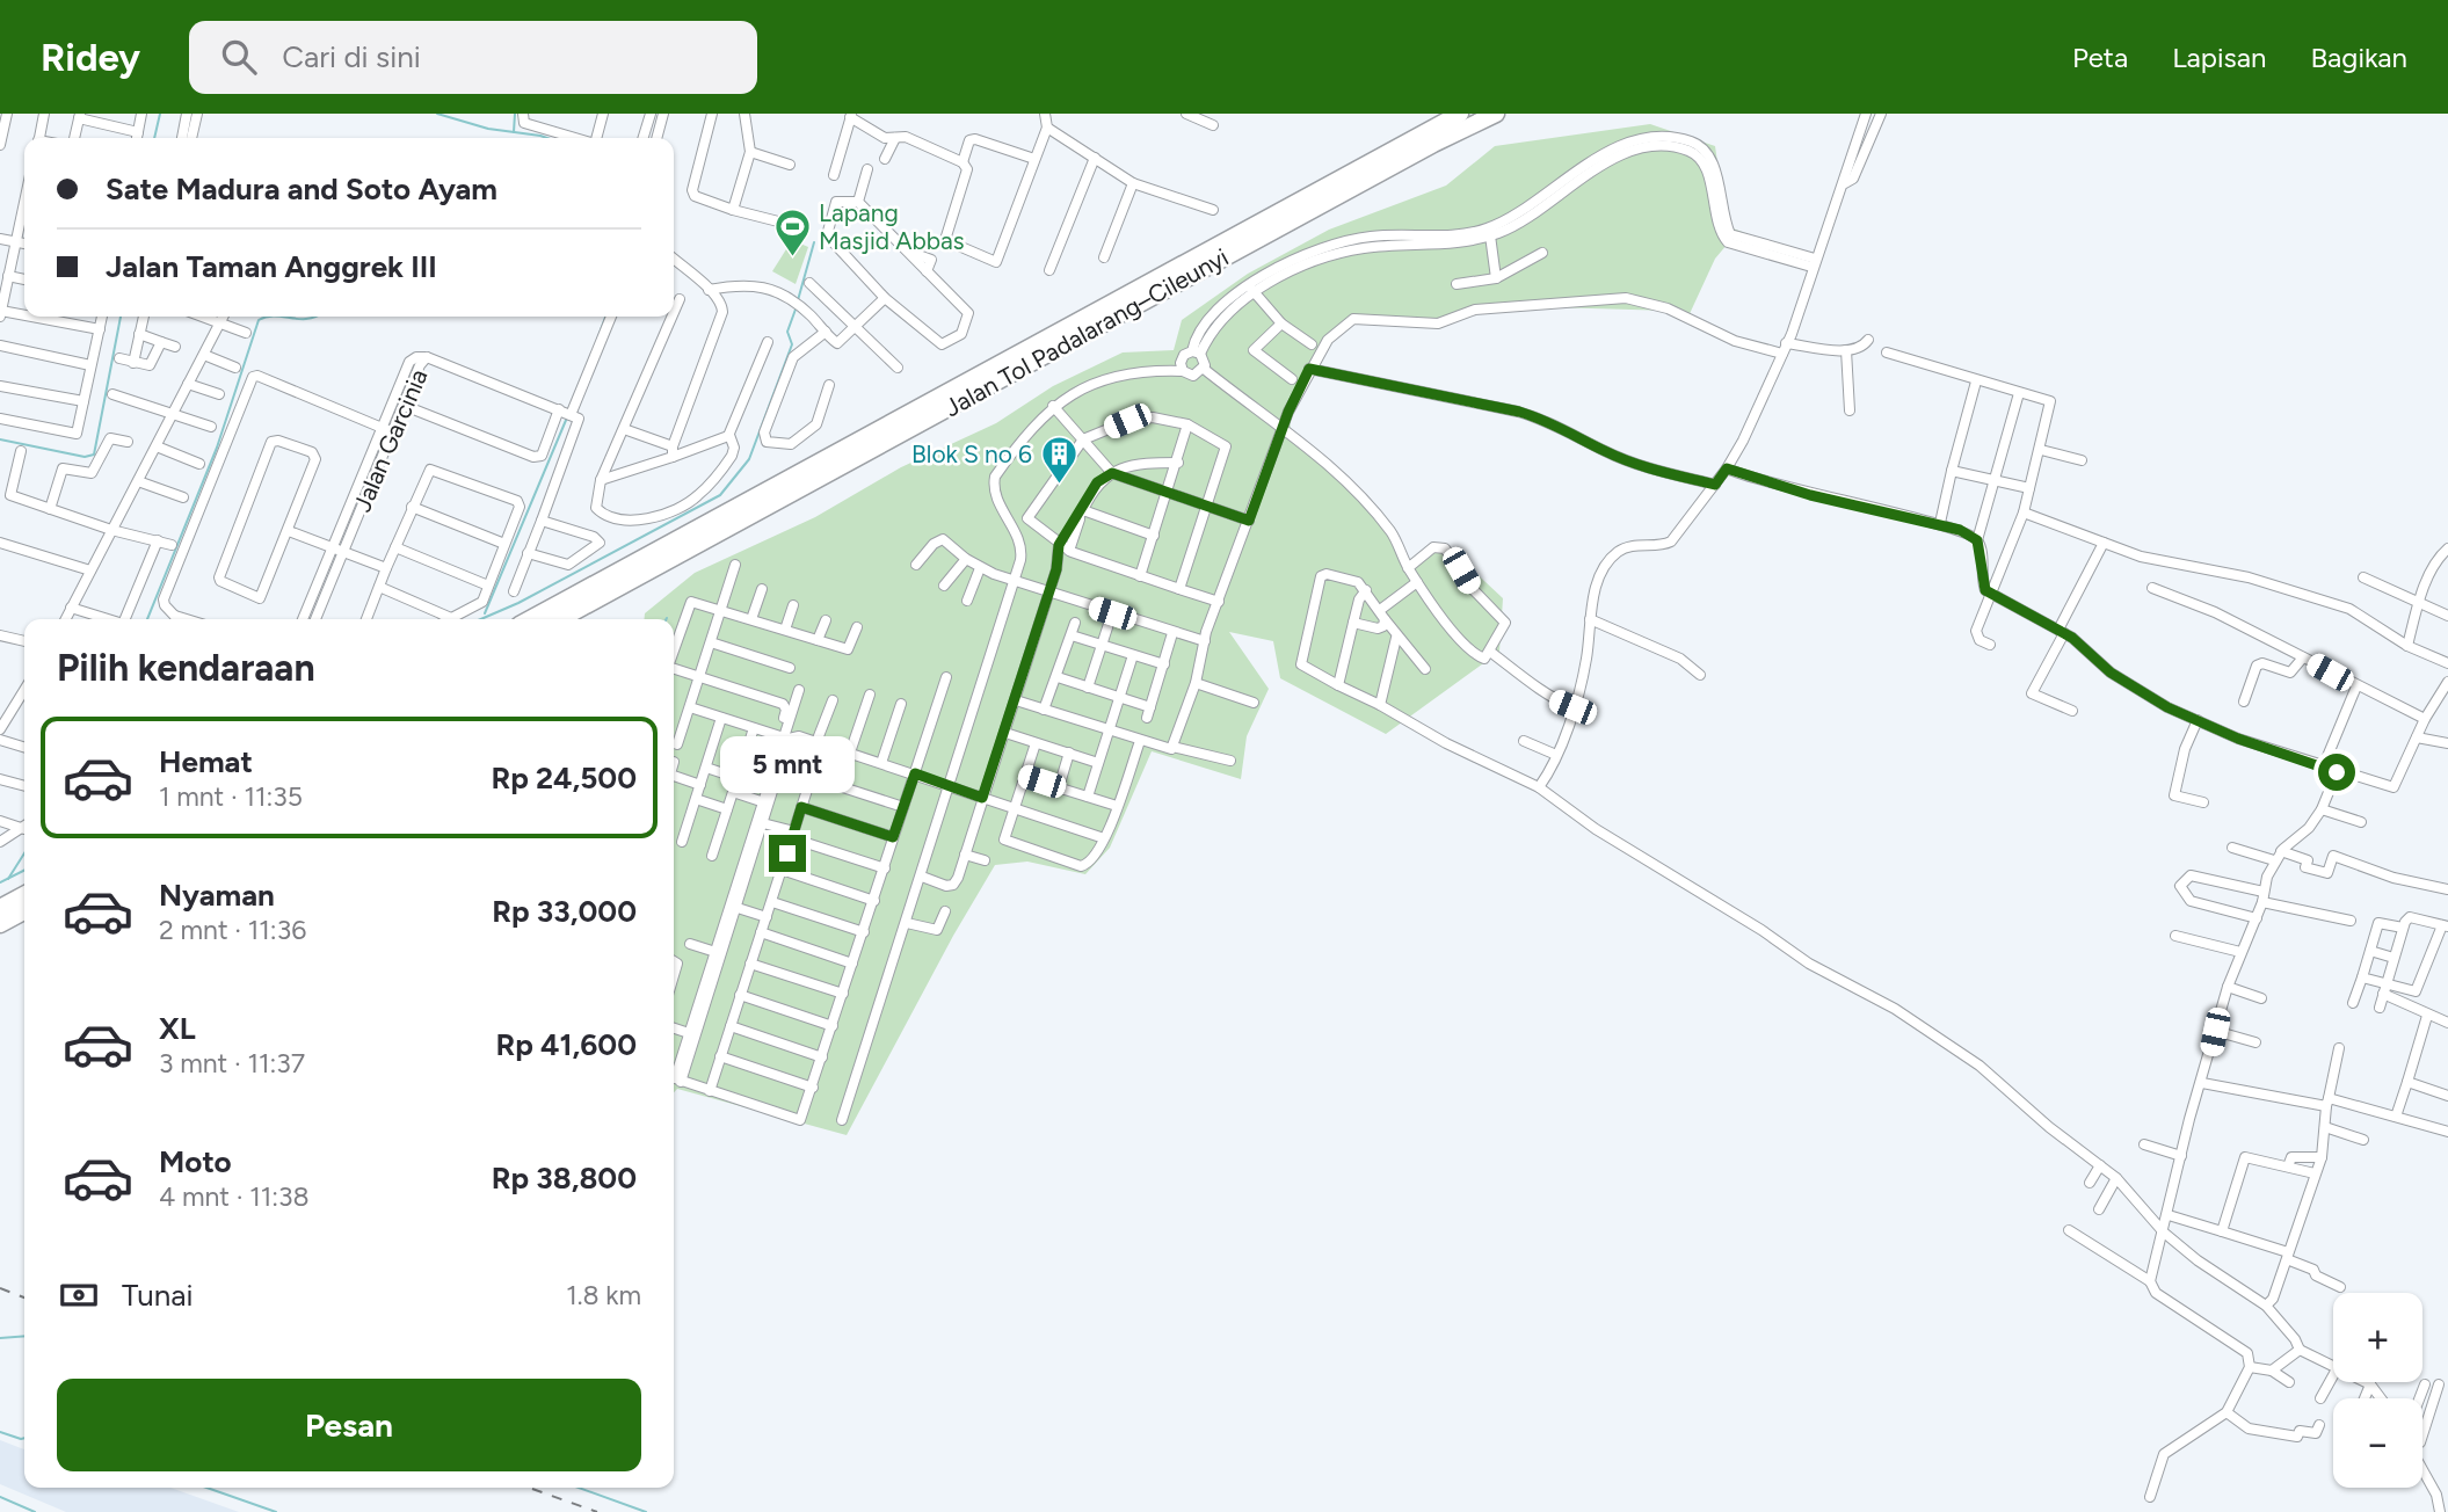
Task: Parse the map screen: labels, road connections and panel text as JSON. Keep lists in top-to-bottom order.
{
  "streets": {
    "highway": ["Jalan Tol Padalarang–Cileunyi"],
    "street": ["Jalan Garcinia"]
  },
  "places": {
    "sports": ["Lapang Masjid Abbas"],
    "building": ["Blok S no 6"]
  },
  "page": {
    "header": "Ridey",
    "search": "Cari di sini",
    "nav": ["Peta", "Lapisan", "Bagikan"],
    "banner": ["Sate Madura and Soto Ayam", "Jalan Taman Anggrek III"],
    "heading": "Pilih kendaraan",
    "list": [
      {
        "name": "Hemat",
        "note": "1 mnt · 11:35",
        "value": "Rp 24,500"
      },
      {
        "name": "Nyaman",
        "note": "2 mnt · 11:36",
        "value": "Rp 33,000"
      },
      {
        "name": "XL",
        "note": "3 mnt · 11:37",
        "value": "Rp 41,600"
      },
      {
        "name": "Moto",
        "note": "4 mnt · 11:38",
        "value": "Rp 38,800"
      }
    ],
    "bubble": "5 mnt",
    "pay": ["Tunai", "1.8 km"],
    "map_buttons": ["+", "−"],
    "buttons": "Pesan"
  }
}
